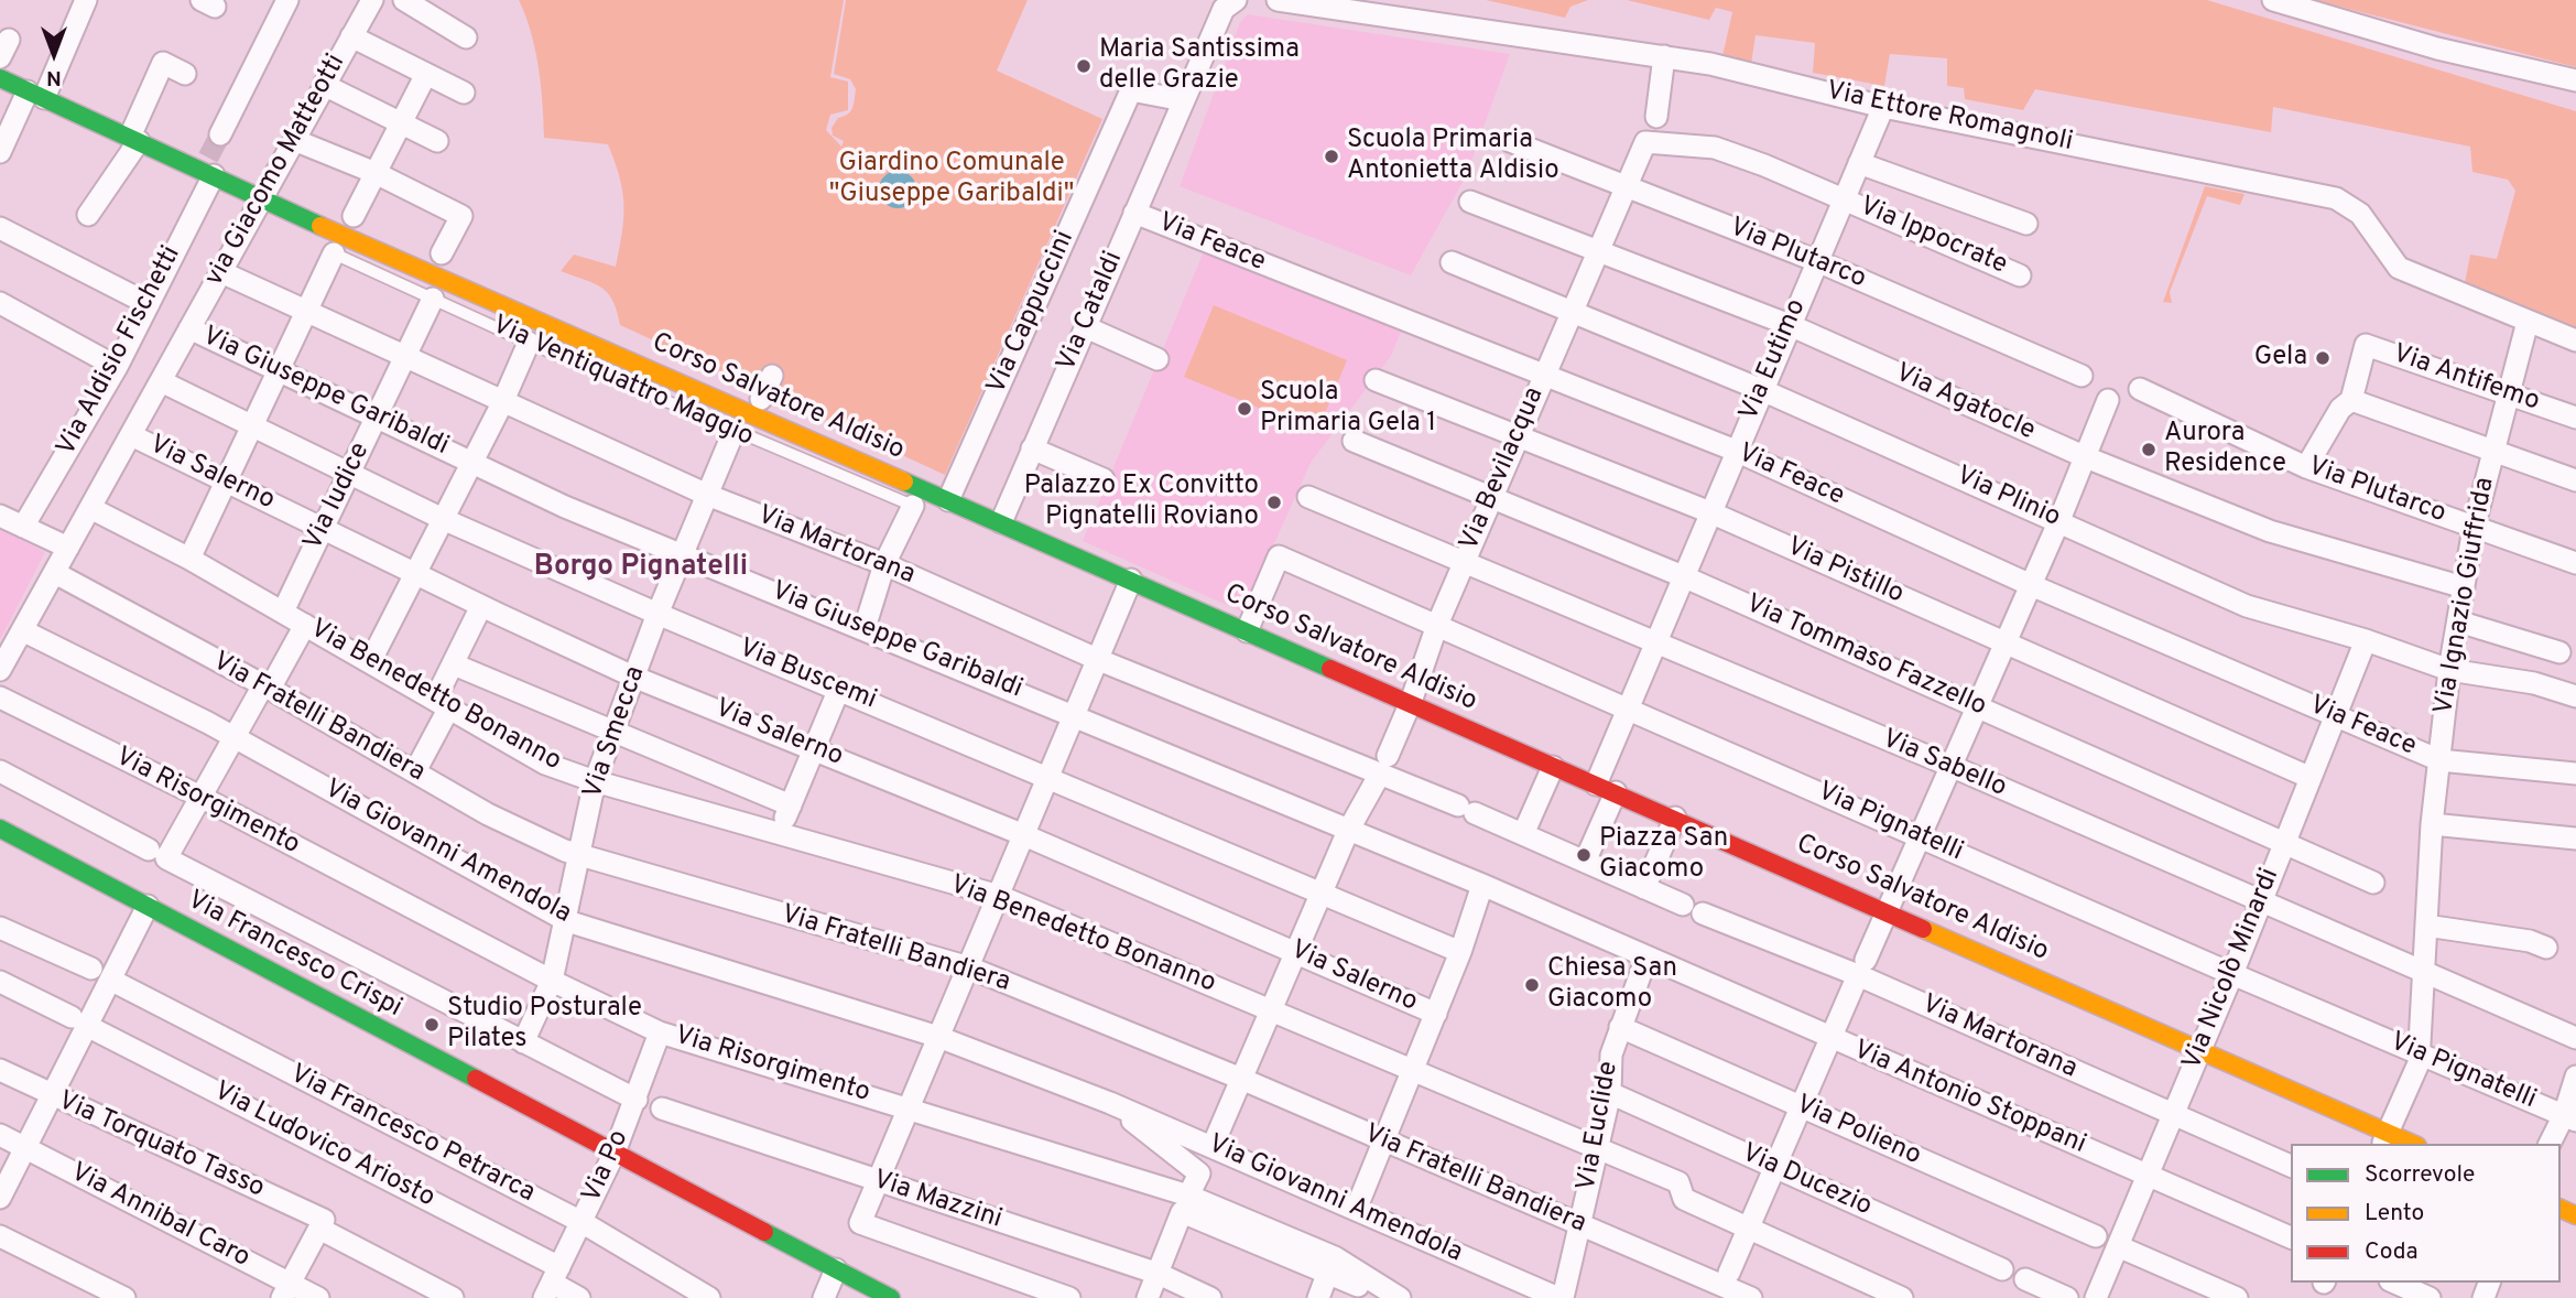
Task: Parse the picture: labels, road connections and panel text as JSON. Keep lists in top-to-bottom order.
{
  "streets": {
    "street": [
      "Via Ettore Romagnoli",
      "via Giacomo Matteotti",
      "Via Ippocrate",
      "Via Feace",
      "Via Plutarco",
      "Via Cataldi",
      "Via Cappuccini",
      "Via Aldisio Fischetti",
      "Via Eutimo",
      "Via Antifemo",
      "Via Giuseppe Garibaldi",
      "Corso Salvatore Aldisio",
      "Via Agatocle",
      "Via Bevilacqua",
      "Via Salerno",
      "Via Iudice",
      "Via Plinio",
      "Via Martorana",
      "Via Pistillo",
      "Via Ignazio Giuffrida",
      "Via Tommaso Fazzello",
      "Via Buscemi",
      "Via Benedetto Bonanno",
      "Via Fratelli Bandiera",
      "Via Smecca",
      "Via Sabello",
      "Via Risorgimento",
      "Via Pignatelli",
      "Via Giovanni Amendola",
      "Via Francesco Crispi",
      "Via Nicolò Minardi",
      "Via Antonio Stoppani",
      "Via Euclide",
      "Via Polieno",
      "Via Francesco Petrarca",
      "Via Torquato Tasso",
      "Via Ludovico Ariosto",
      "Via Po",
      "Via Ducezio",
      "Via Mazzini",
      "Via Annibal Caro"
    ],
    "lane": ["Via Ventiquattro Maggio"]
  },
  "crossings": [
    ["Via Ettore Romagnoli", "Via Eutimo"],
    ["Via Ettore Romagnoli", "Via Ignazio Giuffrida"],
    ["via Giacomo Matteotti", "Via Giuseppe Garibaldi"],
    ["via Giacomo Matteotti", "Corso Salvatore Aldisio"],
    ["via Giacomo Matteotti", "Via Salerno"],
    ["via Giacomo Matteotti", "Via Martorana"],
    ["via Giacomo Matteotti", "Via Buscemi"],
    ["via Giacomo Matteotti", "Via Benedetto Bonanno"],
    ["Via Ippocrate", "Via Plutarco"],
    ["Via Ippocrate", "Via Eutimo"],
    ["Via Ippocrate", "Via Bevilacqua"],
    ["Via Feace", "Via Cataldi"],
    ["Via Feace", "Via Eutimo"],
    ["Via Feace", "Via Bevilacqua"],
    ["Via Feace", "Via Ignazio Giuffrida"],
    ["Via Feace", "Via Nicolò Minardi"],
    ["Via Plutarco", "Via Eutimo"],
    ["Via Plutarco", "Via Bevilacqua"],
    ["Via Plutarco", "Via Ignazio Giuffrida"],
    ["Via Cataldi", "Via Cappuccini"],
    ["Via Cataldi", "Corso Salvatore Aldisio"],
    ["Via Cappuccini", "Corso Salvatore Aldisio"],
    ["Via Aldisio Fischetti", "Corso Salvatore Aldisio"],
    ["Via Eutimo", "Corso Salvatore Aldisio"],
    ["Via Eutimo", "Via Agatocle"],
    ["Via Eutimo", "Via Plinio"],
    ["Via Eutimo", "Via Martorana"],
    ["Via Eutimo", "Via Pistillo"],
    ["Via Eutimo", "Via Tommaso Fazzello"],
    ["Via Eutimo", "Via Sabello"],
    ["Via Eutimo", "Via Pignatelli"],
    ["Via Antifemo", "Via Ignazio Giuffrida"],
    ["Via Ventiquattro Maggio", "Via Iudice"],
    ["Via Ventiquattro Maggio", "Via Smecca"],
    ["Via Giuseppe Garibaldi", "Via Bevilacqua"],
    ["Via Giuseppe Garibaldi", "Via Iudice"],
    ["Via Giuseppe Garibaldi", "Via Smecca"],
    ["Via Giuseppe Garibaldi", "Via Antonio Stoppani"],
    ["Corso Salvatore Aldisio", "Via Bevilacqua"],
    ["Corso Salvatore Aldisio", "Via Ignazio Giuffrida"],
    ["Corso Salvatore Aldisio", "Via Pignatelli"],
    ["Corso Salvatore Aldisio", "Via Nicolò Minardi"],
    ["Via Agatocle", "Via Bevilacqua"],
    ["Via Agatocle", "Via Ignazio Giuffrida"],
    ["Via Bevilacqua", "Via Salerno"],
    ["Via Bevilacqua", "Via Plinio"],
    ["Via Bevilacqua", "Via Martorana"],
    ["Via Bevilacqua", "Via Pistillo"],
    ["Via Bevilacqua", "Via Tommaso Fazzello"],
    ["Via Bevilacqua", "Via Buscemi"],
    ["Via Bevilacqua", "Via Benedetto Bonanno"],
    ["Via Bevilacqua", "Via Fratelli Bandiera"],
    ["Via Bevilacqua", "Via Sabello"],
    ["Via Bevilacqua", "Via Pignatelli"],
    ["Via Bevilacqua", "Via Giovanni Amendola"],
    ["Via Salerno", "Via Iudice"],
    ["Via Salerno", "Via Smecca"],
    ["Via Iudice", "Via Martorana"],
    ["Via Iudice", "Via Buscemi"],
    ["Via Iudice", "Via Benedetto Bonanno"],
    ["Via Plinio", "Via Ignazio Giuffrida"],
    ["Via Plinio", "Via Nicolò Minardi"],
    ["Via Martorana", "Via Smecca"],
    ["Via Martorana", "Via Nicolò Minardi"],
    ["Via Pistillo", "Via Nicolò Minardi"],
    ["Via Ignazio Giuffrida", "Via Sabello"],
    ["Via Ignazio Giuffrida", "Via Pignatelli"],
    ["Via Tommaso Fazzello", "Via Nicolò Minardi"],
    ["Via Buscemi", "Via Smecca"],
    ["Via Benedetto Bonanno", "Via Smecca"],
    ["Via Benedetto Bonanno", "Via Euclide"],
    ["Via Fratelli Bandiera", "Via Smecca"],
    ["Via Fratelli Bandiera", "Via Euclide"],
    ["Via Smecca", "Via Risorgimento"],
    ["Via Smecca", "Via Giovanni Amendola"],
    ["Via Sabello", "Via Nicolò Minardi"],
    ["Via Risorgimento", "Via Giovanni Amendola"],
    ["Via Risorgimento", "Via Po"],
    ["Via Pignatelli", "Via Nicolò Minardi"],
    ["Via Giovanni Amendola", "Via Euclide"],
    ["Via Francesco Crispi", "Via Po"],
    ["Via Nicolò Minardi", "Via Antonio Stoppani"],
    ["Via Antonio Stoppani", "Via Euclide"],
    ["Via Euclide", "Via Polieno"],
    ["Via Euclide", "Via Ducezio"],
    ["Via Francesco Petrarca", "Via Po"],
    ["Via Ludovico Ariosto", "Via Po"]
  ],
  "districts": ["Borgo Pignatelli"],
  "parks": ["Giardino Comunale \"Giuseppe Garibaldi\""],
  "places": [
    "Maria Santissima delle Grazie",
    "Scuola Primaria Antonietta Aldisio",
    "Gela",
    "Scuola Primaria Gela 1",
    "Aurora Residence",
    "Palazzo Ex Convitto Pignatelli Roviano",
    "Piazza San Giacomo",
    "Chiesa San Giacomo",
    "Studio Posturale Pilates"
  ],
  "legend": ["Scorrevole", "Lento", "Coda"],
  "north": "bottom"
}
